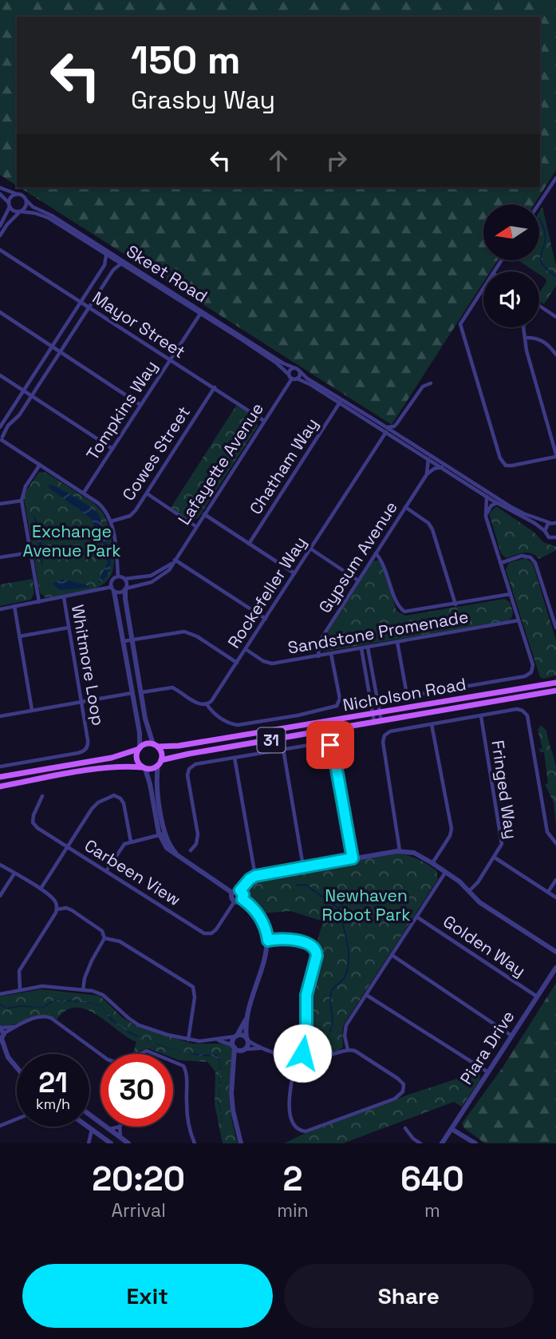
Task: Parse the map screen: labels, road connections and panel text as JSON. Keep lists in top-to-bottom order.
{
  "streets": {
    "main road": ["Nicholson Road", "31"],
    "street": [
      "Skeet Road",
      "Mayor Street",
      "Tompkins Way",
      "Cowes Street",
      "Lafayette Avenue",
      "Chatham Way",
      "Gypsum Avenue",
      "Rockefeller Way",
      "Sandstone Promenade",
      "Whitmore Loop",
      "Fringed Way",
      "Carbeen View",
      "Golden Way",
      "Piara Drive"
    ]
  },
  "crossings": [
    ["Skeet Road", "Tompkins Way"],
    ["Skeet Road", "Lafayette Avenue"],
    ["Mayor Street", "Tompkins Way"],
    ["Mayor Street", "Cowes Street"],
    ["Mayor Street", "Lafayette Avenue"],
    ["Gypsum Avenue", "Sandstone Promenade"],
    ["Rockefeller Way", "Sandstone Promenade"],
    ["Golden Way", "Piara Drive"]
  ],
  "parks": ["Exchange Avenue Park", "Newhaven Robot Park"],
  "north": "left",
  "page": {
    "turn": ["150 m", "Grasby Way"],
    "speed": "21 km/h",
    "limit": "30",
    "eta": [
      "20:20",
      "Arrival",
      "2",
      "min",
      "640",
      "m"
    ],
    "buttons": ["Exit", "Share"]
  }
}
